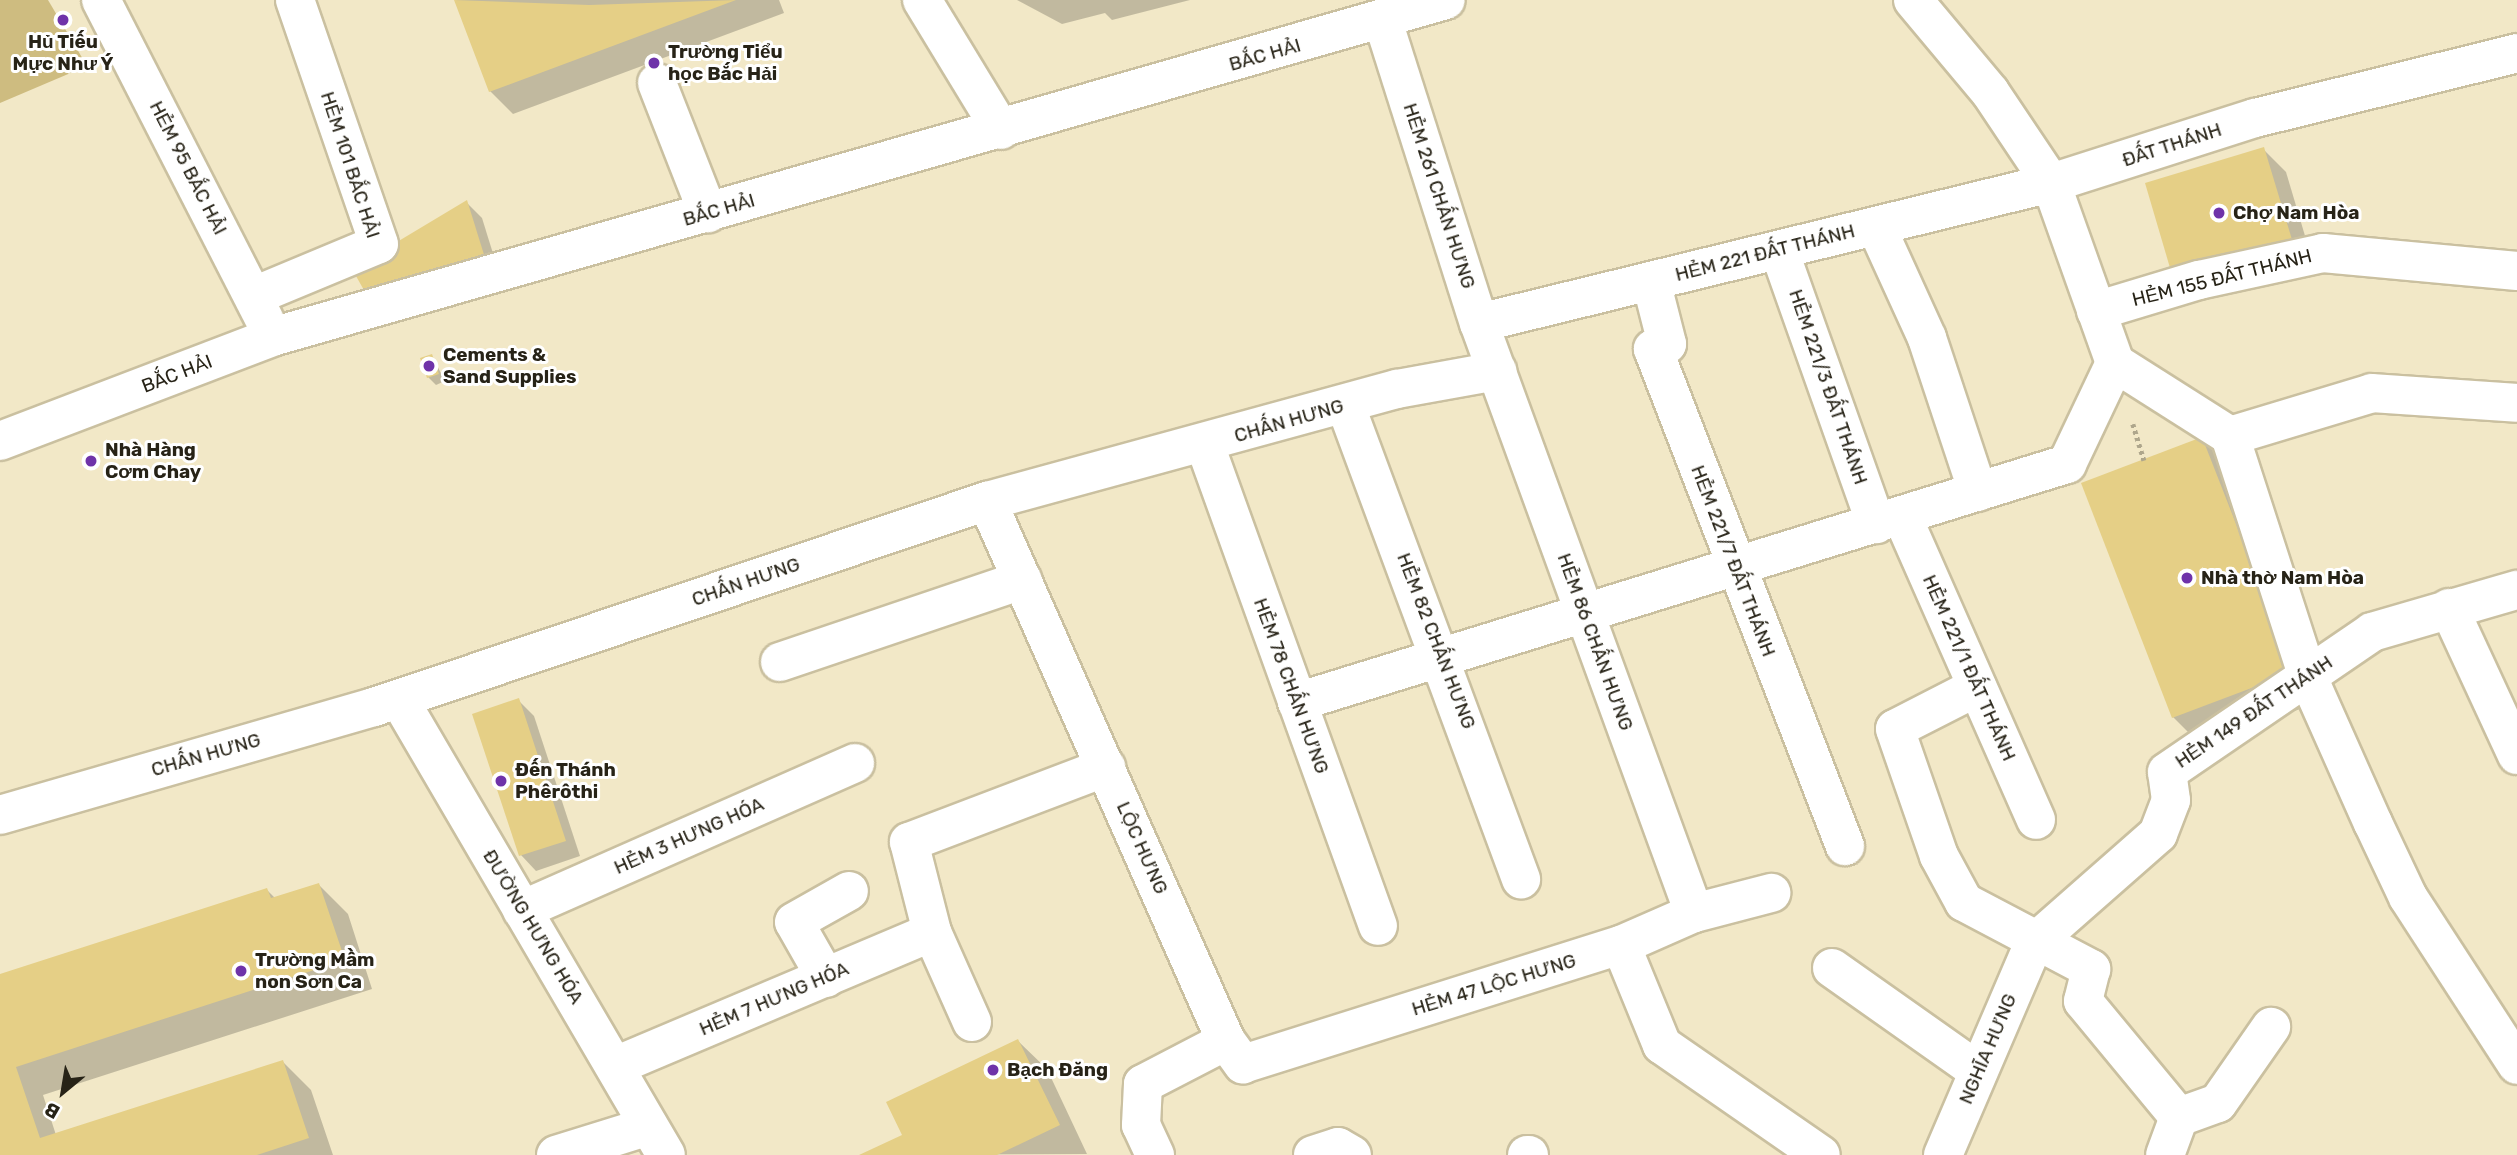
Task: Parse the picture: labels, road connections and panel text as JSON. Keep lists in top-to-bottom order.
{
  "streets": {
    "street": [
      "BẮC HẢI",
      "ĐẤT THÁNH",
      "HẺM 101 BẮC HẢI",
      "HẺM 95 BẮC HẢI",
      "HẺM 261 CHẤN HƯNG",
      "HẺM 221 ĐẤT THÁNH",
      "HẺM 155 ĐẤT THÁNH",
      "HẺM 221/3 ĐẤT THÁNH",
      "CHẤN HƯNG",
      "HẺM 221/7 ĐẤT THÁNH",
      "HẺM 82 CHẤN HƯNG",
      "HẺM 86 CHẤN HƯNG",
      "HẺM 221/1 ĐẤT THÁNH",
      "HẺM 78 CHẤN HƯNG",
      "HẺM 149 ĐẤT THÁNH",
      "HẺM 3 HƯNG HÓA",
      "LỘC HƯNG",
      "ĐƯỜNG HƯNG HÓA",
      "HẺM 47 LỘC HƯNG",
      "HẺM 7 HƯNG HÓA",
      "NGHĨA HƯNG"
    ]
  },
  "crossings": [
    ["BẮC HẢI", "HẺM 95 BẮC HẢI"],
    ["BẮC HẢI", "HẺM 261 CHẤN HƯNG"],
    ["ĐẤT THÁNH", "HẺM 221 ĐẤT THÁNH"],
    ["HẺM 101 BẮC HẢI", "HẺM 95 BẮC HẢI"],
    ["HẺM 261 CHẤN HƯNG", "HẺM 221 ĐẤT THÁNH"],
    ["HẺM 261 CHẤN HƯNG", "CHẤN HƯNG"],
    ["HẺM 261 CHẤN HƯNG", "HẺM 86 CHẤN HƯNG"],
    ["HẺM 221 ĐẤT THÁNH", "HẺM 221/3 ĐẤT THÁNH"],
    ["HẺM 221 ĐẤT THÁNH", "HẺM 221/7 ĐẤT THÁNH"],
    ["HẺM 221/3 ĐẤT THÁNH", "HẺM 221/1 ĐẤT THÁNH"],
    ["CHẤN HƯNG", "HẺM 82 CHẤN HƯNG"],
    ["CHẤN HƯNG", "HẺM 86 CHẤN HƯNG"],
    ["CHẤN HƯNG", "HẺM 78 CHẤN HƯNG"],
    ["CHẤN HƯNG", "LỘC HƯNG"],
    ["CHẤN HƯNG", "ĐƯỜNG HƯNG HÓA"],
    ["HẺM 86 CHẤN HƯNG", "HẺM 47 LỘC HƯNG"],
    ["HẺM 149 ĐẤT THÁNH", "NGHĨA HƯNG"],
    ["HẺM 3 HƯNG HÓA", "ĐƯỜNG HƯNG HÓA"],
    ["LỘC HƯNG", "HẺM 47 LỘC HƯNG"],
    ["ĐƯỜNG HƯNG HÓA", "HẺM 7 HƯNG HÓA"]
  ],
  "places": [
    "Hủ Tiếu Mực Như Ý",
    "Trường Tiểu học Bắc Hải",
    "Chợ Nam Hòa",
    "Cements & Sand Supplies",
    "Nhà Hàng Cơm Chay",
    "Nhà thờ Nam Hòa",
    "Đến Thánh Phêrôthi",
    "Trường Mầm non Sơn Ca",
    "Bạch Đăng"
  ],
  "north": "bottom left"
}
